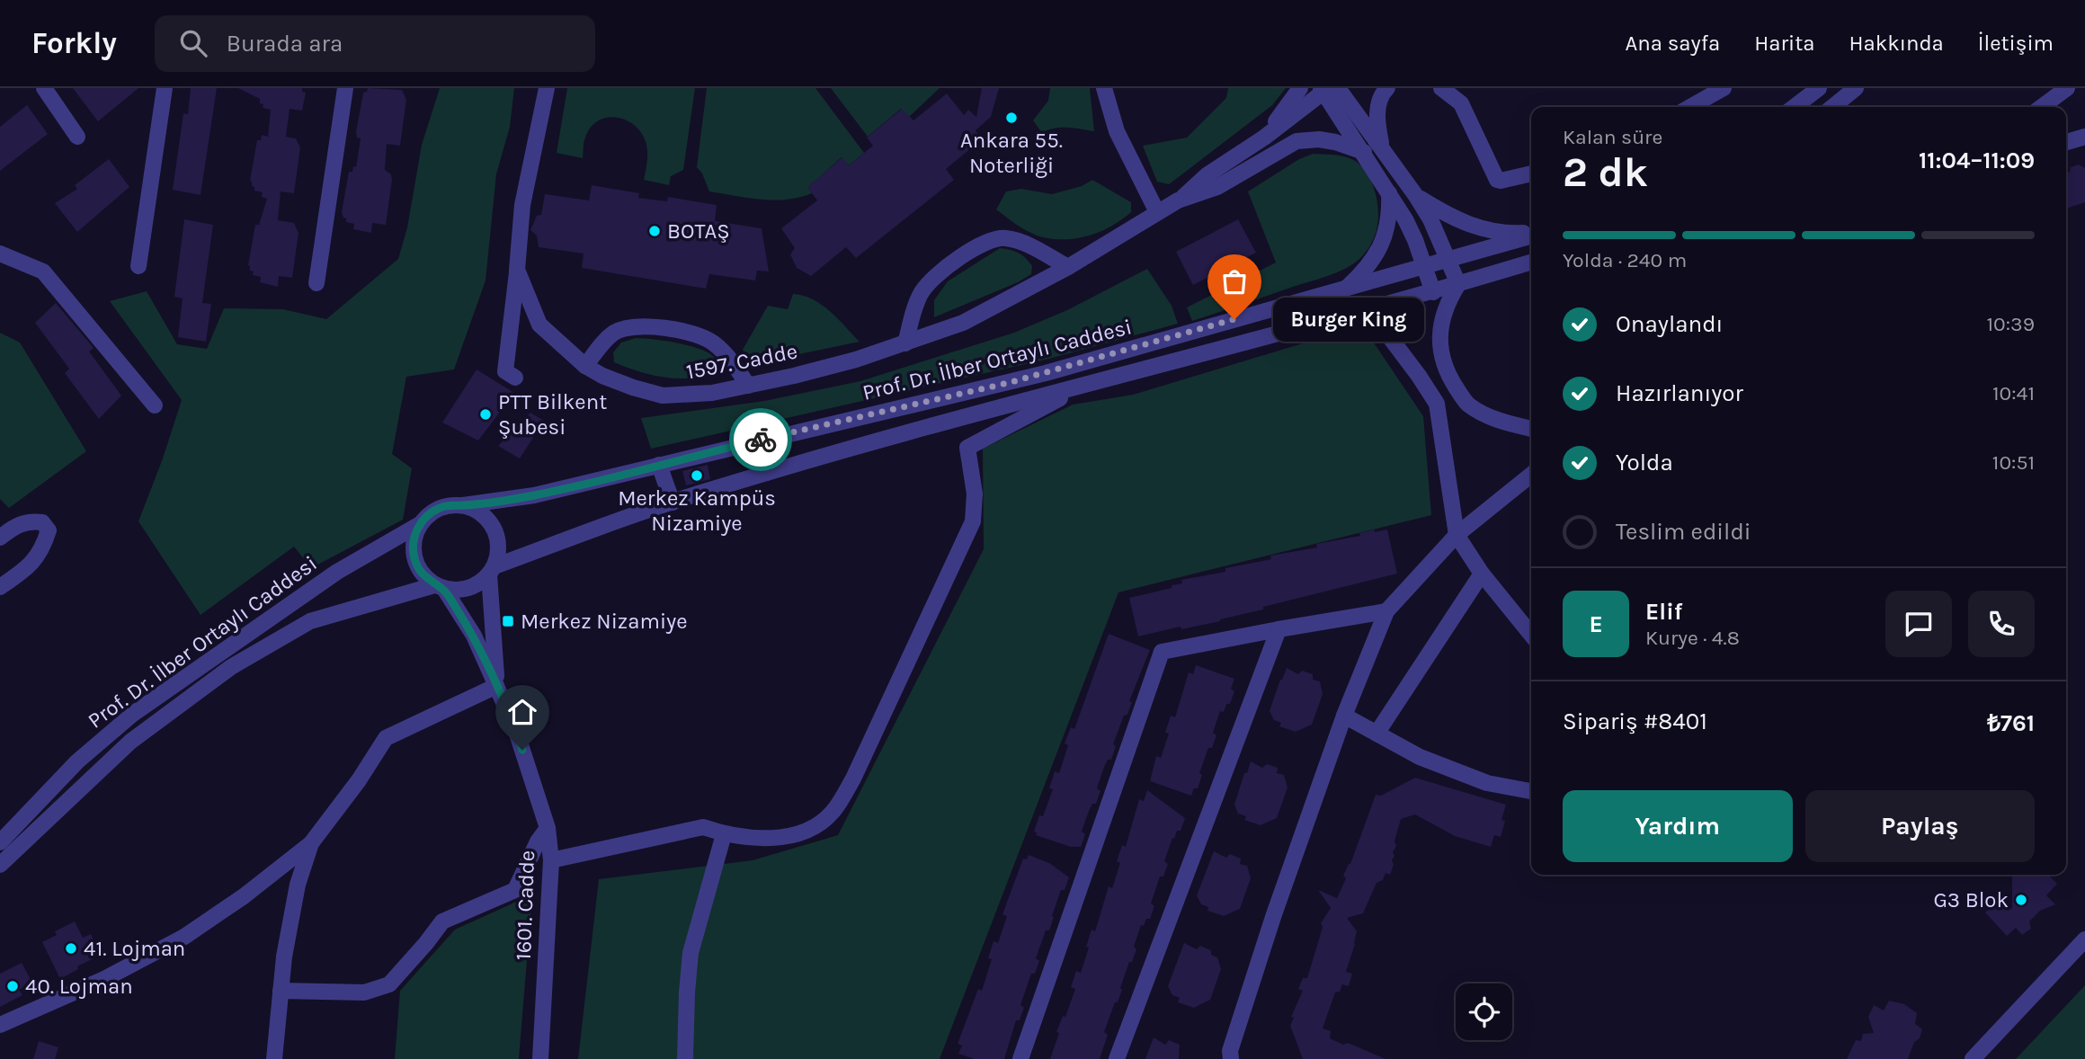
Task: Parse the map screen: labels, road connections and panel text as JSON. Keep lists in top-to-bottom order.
{
  "streets": {
    "street": ["Prof. Dr. İlber Ortaylı Caddesi", "1597. Cadde", "1601. Cadde"]
  },
  "crossings": [
    ["Prof. Dr. İlber Ortaylı Caddesi", "1601. Cadde"]
  ],
  "places": {
    "other": [
      "Ankara 55. Noterliği",
      "BOTAŞ",
      "Burger King",
      "PTT Bilkent Şubesi",
      "Merkez Kampüs Nizamiye",
      "G3 Blok",
      "41. Lojman",
      "40. Lojman"
    ],
    "transit": ["Merkez Nizamiye"]
  },
  "page": {
    "header": "Forkly",
    "search": "Burada ara",
    "nav": [
      "Ana sayfa",
      "Harita",
      "Hakkında",
      "İletişim"
    ],
    "heading": ["2 dk", "Kalan süre", "11:04–11:09"],
    "panel": [
      "Elif",
      "Kurye · 4.8",
      "Sipariş #8401",
      "₺761"
    ],
    "bar": "Yolda · 240 m",
    "list": [
      ["Onaylandı", "10:39"],
      ["Hazırlanıyor", "10:41"],
      ["Yolda", "10:51"],
      "Teslim edildi"
    ],
    "bubble": "Burger King",
    "round": "E",
    "buttons": ["Yardım", "Paylaş"]
  }
}
